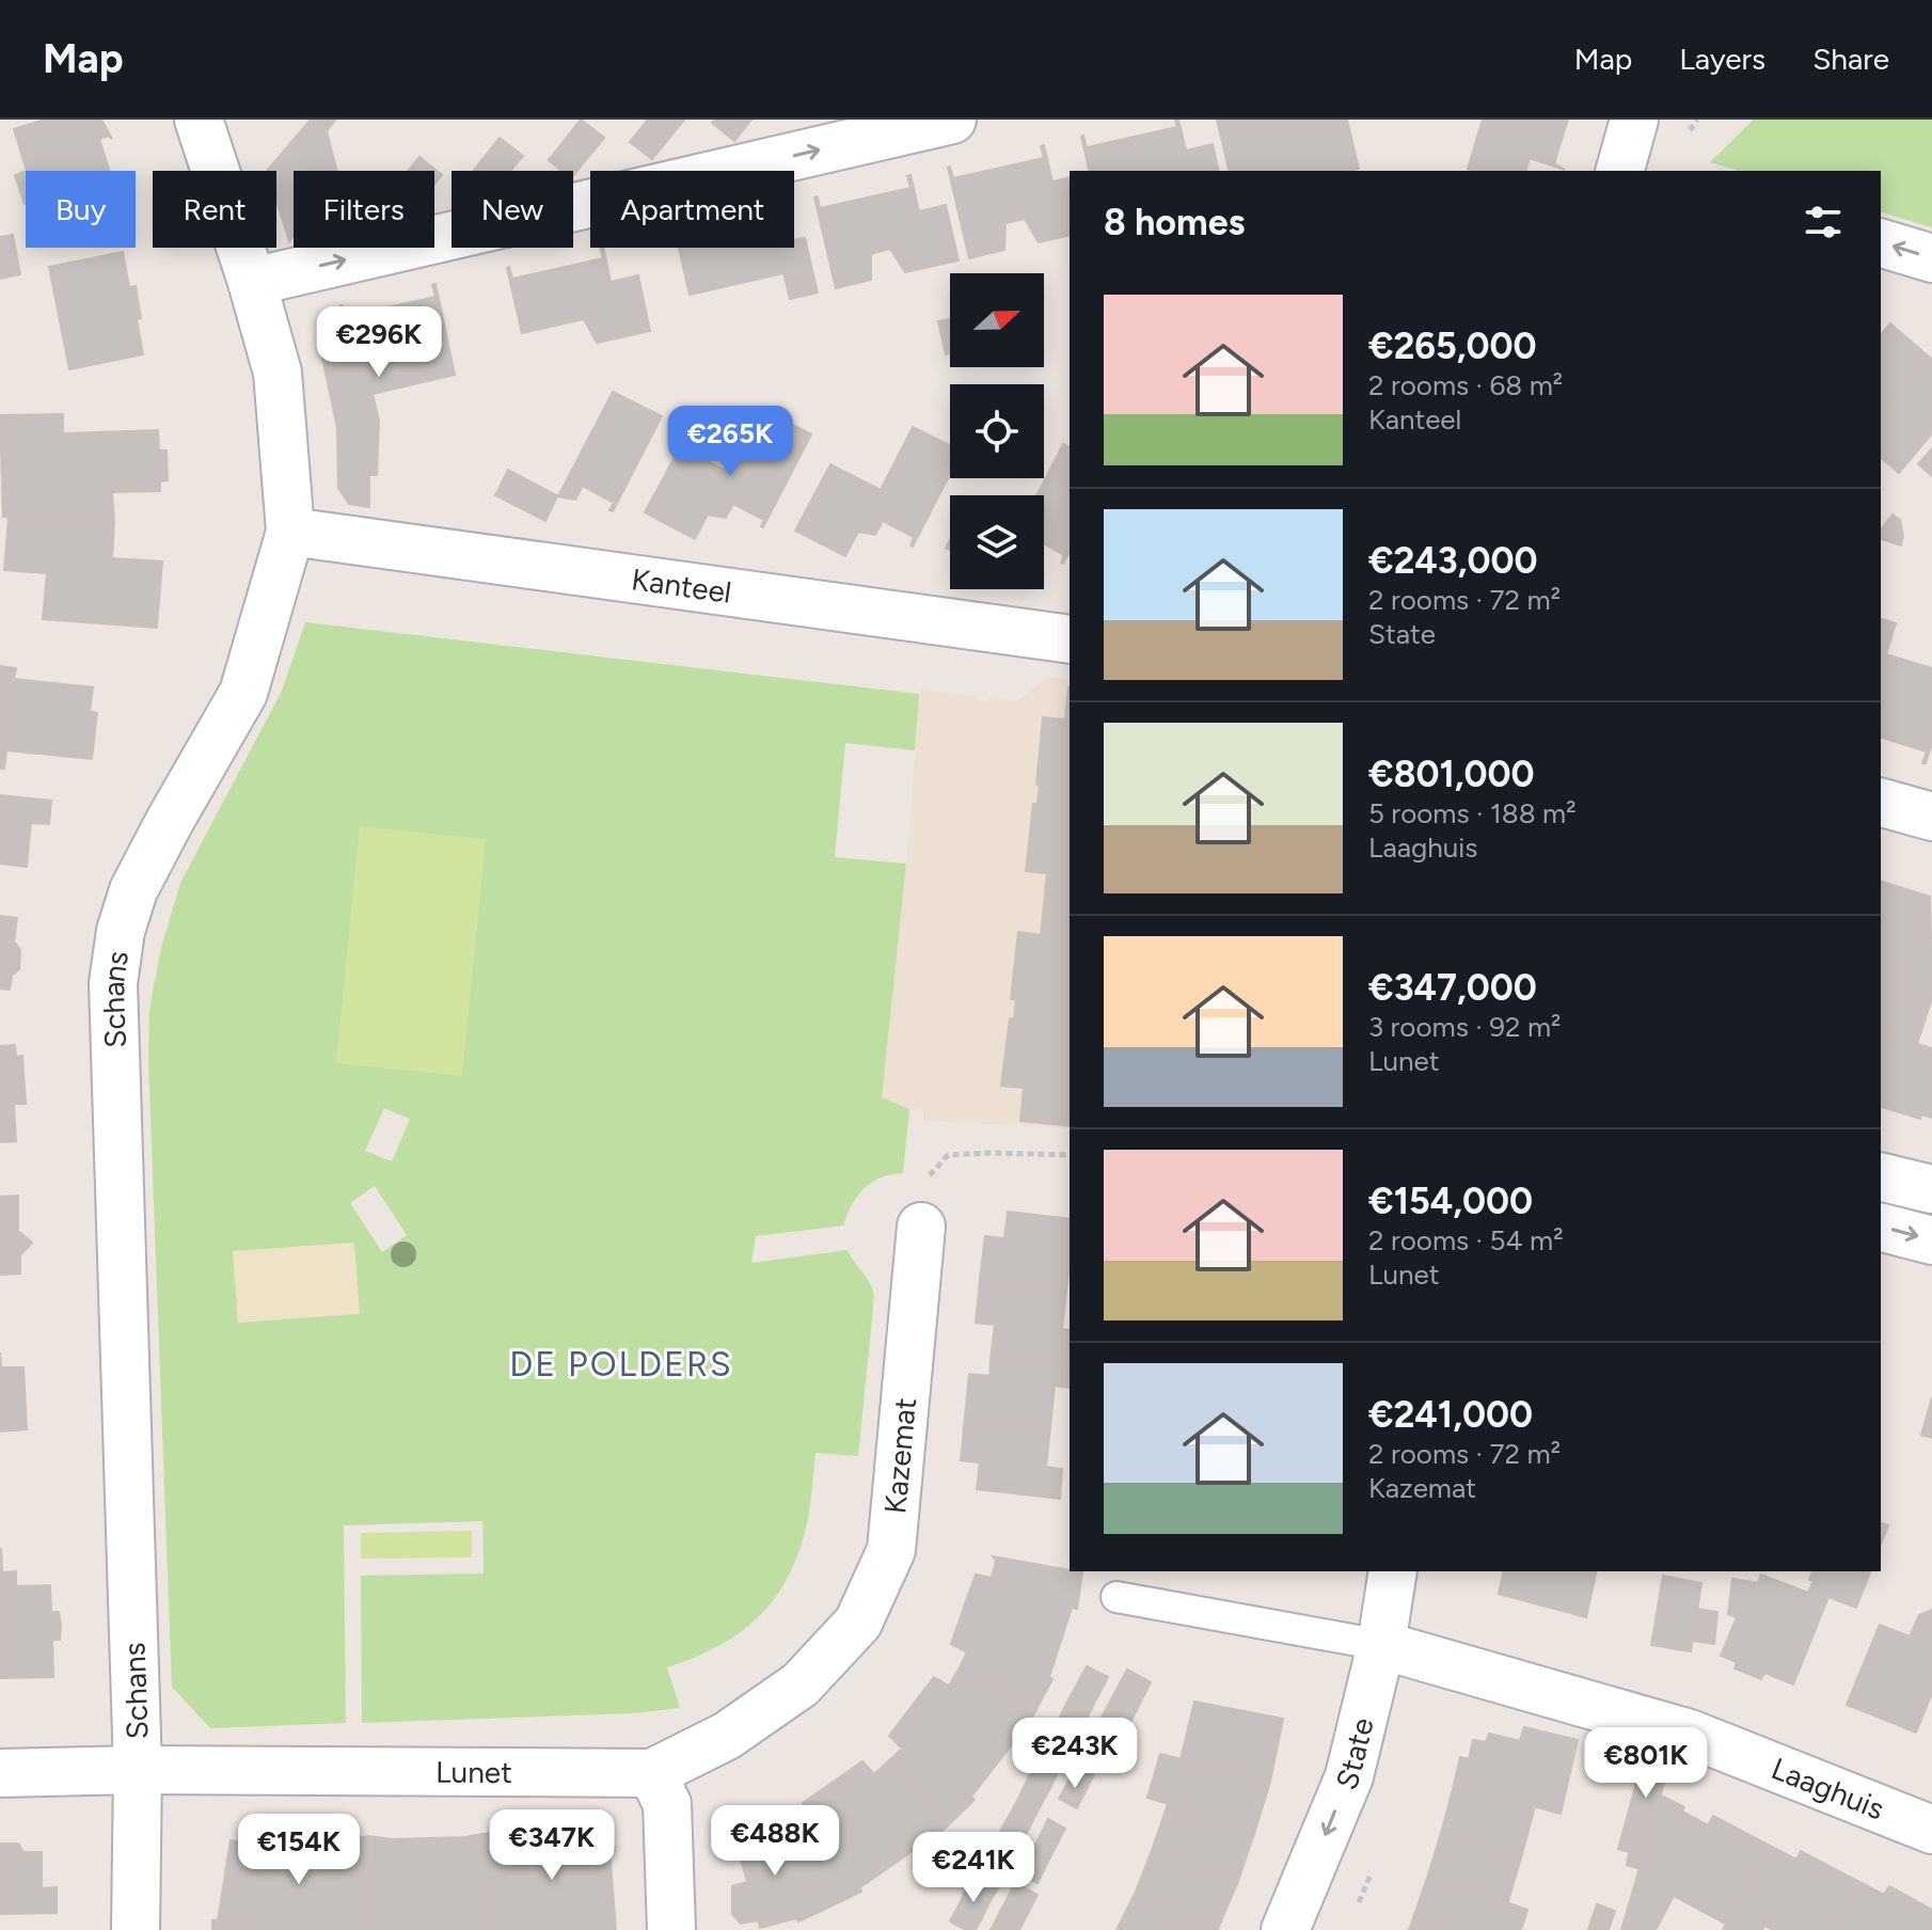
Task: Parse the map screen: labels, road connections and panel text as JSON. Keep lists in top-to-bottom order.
{
  "streets": {
    "street": [
      "Kanteel",
      "Schans",
      "Kazemat",
      "State",
      "Lunet",
      "Laaghuis"
    ]
  },
  "crossings": [
    ["Kanteel", "Schans"],
    ["Schans", "Lunet"],
    ["Kazemat", "Lunet"],
    ["State", "Laaghuis"]
  ],
  "one_way": ["State"],
  "districts": ["DE POLDERS"],
  "north": "right",
  "page": {
    "header": "Map",
    "nav": ["Map", "Layers", "Share"],
    "chip": [
      "Buy",
      "Rent",
      "Filters",
      "New",
      "Apartment"
    ],
    "heading": "8 homes",
    "list": [
      {
        "name": "€265,000",
        "note": "2 rooms · 68 m² · Kanteel"
      },
      {
        "name": "€243,000",
        "note": "2 rooms · 72 m² · State"
      },
      {
        "name": "€801,000",
        "note": "5 rooms · 188 m² · Laaghuis"
      },
      {
        "name": "€347,000",
        "note": "3 rooms · 92 m² · Lunet"
      },
      {
        "name": "€154,000",
        "note": "2 rooms · 54 m² · Lunet"
      },
      {
        "name": "€241,000",
        "note": "2 rooms · 72 m² · Kazemat"
      }
    ],
    "price": [
      "€296K",
      "€265K",
      "€243K",
      "€801K",
      "€488K",
      "€347K",
      "€154K",
      "€241K"
    ]
  }
}
